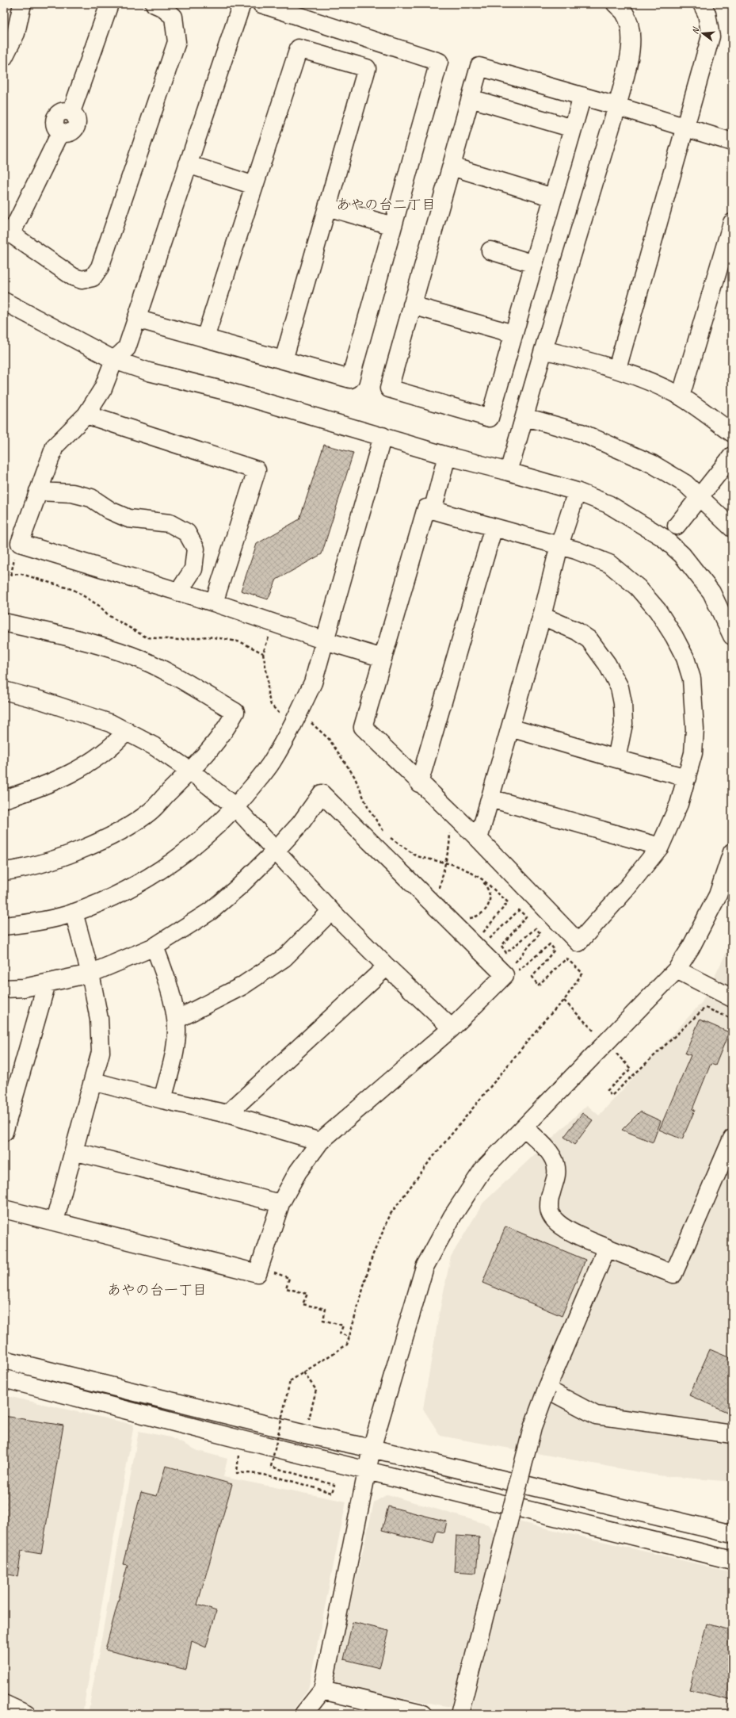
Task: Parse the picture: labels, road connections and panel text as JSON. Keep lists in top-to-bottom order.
{
  "districts": ["あやの台二丁目", "あやの台一丁目"],
  "north": "left"
}
